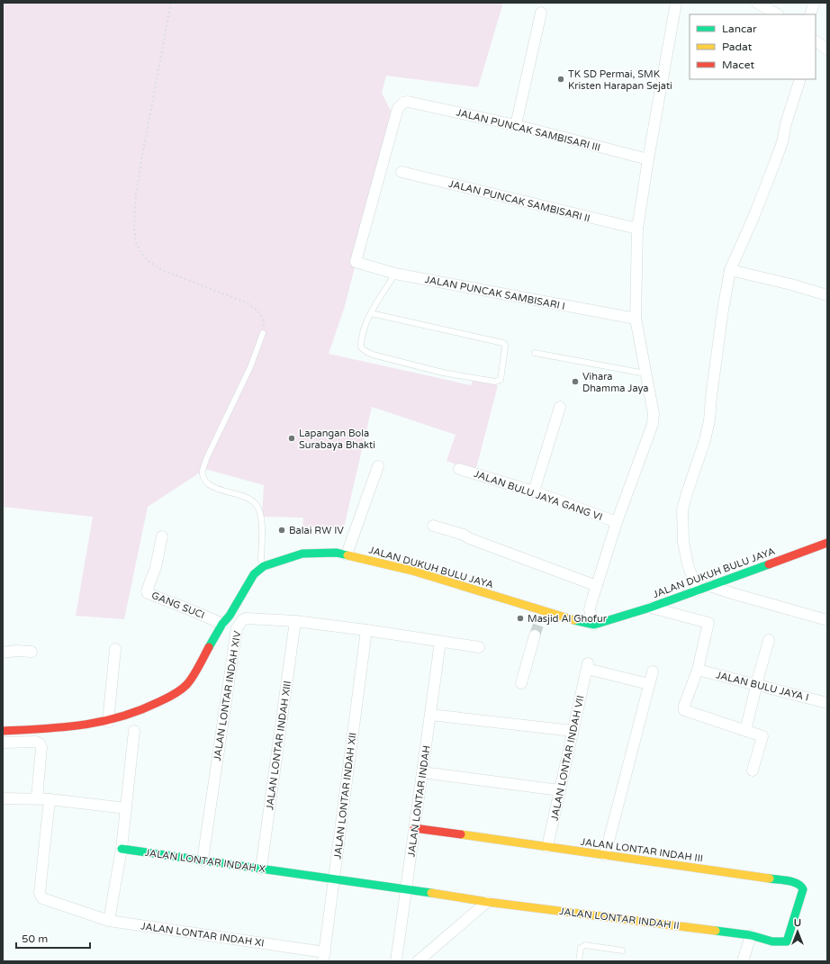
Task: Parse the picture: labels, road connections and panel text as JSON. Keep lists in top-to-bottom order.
{
  "streets": {
    "street": [
      "JALAN PUNCAK SAMBISARI III",
      "JALAN PUNCAK SAMBISARI II",
      "JALAN PUNCAK SAMBISARI I",
      "JALAN BULU JAYA GANG VI",
      "JALAN DUKUH BULU JAYA",
      "GANG SUCI",
      "JALAN BULU JAYA I",
      "JALAN LONTAR INDAH XIV",
      "JALAN LONTAR INDAH XIII",
      "JALAN LONTAR INDAH VII",
      "JALAN LONTAR INDAH XII",
      "JALAN LONTAR INDAH",
      "JALAN LONTAR INDAH III",
      "JALAN LONTAR INDAH X",
      "JALAN LONTAR INDAH II",
      "JALAN LONTAR INDAH XI"
    ]
  },
  "crossings": [
    ["JALAN PUNCAK SAMBISARI III", "JALAN PUNCAK SAMBISARI I"],
    ["JALAN LONTAR INDAH XIV", "JALAN LONTAR INDAH XIII"],
    ["JALAN LONTAR INDAH XIV", "JALAN LONTAR INDAH XII"],
    ["JALAN LONTAR INDAH XIV", "JALAN LONTAR INDAH"],
    ["JALAN LONTAR INDAH XIV", "JALAN LONTAR INDAH X"],
    ["JALAN LONTAR INDAH XIII", "JALAN LONTAR INDAH X"],
    ["JALAN LONTAR INDAH VII", "JALAN LONTAR INDAH III"],
    ["JALAN LONTAR INDAH XII", "JALAN LONTAR INDAH X"],
    ["JALAN LONTAR INDAH XII", "JALAN LONTAR INDAH XI"],
    ["JALAN LONTAR INDAH", "JALAN LONTAR INDAH III"],
    ["JALAN LONTAR INDAH", "JALAN LONTAR INDAH X"],
    ["JALAN LONTAR INDAH", "JALAN LONTAR INDAH II"],
    ["JALAN LONTAR INDAH III", "JALAN LONTAR INDAH II"],
    ["JALAN LONTAR INDAH X", "JALAN LONTAR INDAH II"]
  ],
  "places": [
    "TK SD Permai, SMK Kristen Harapan Sejati",
    "Vihara Dhamma Jaya",
    "Lapangan Bola Surabaya Bhakti",
    "Balai RW IV",
    "Masjid Al Ghofur"
  ],
  "legend": ["Lancar", "Padat", "Macet"],
  "scale_bar": "50 m",
  "north": "top"
}
